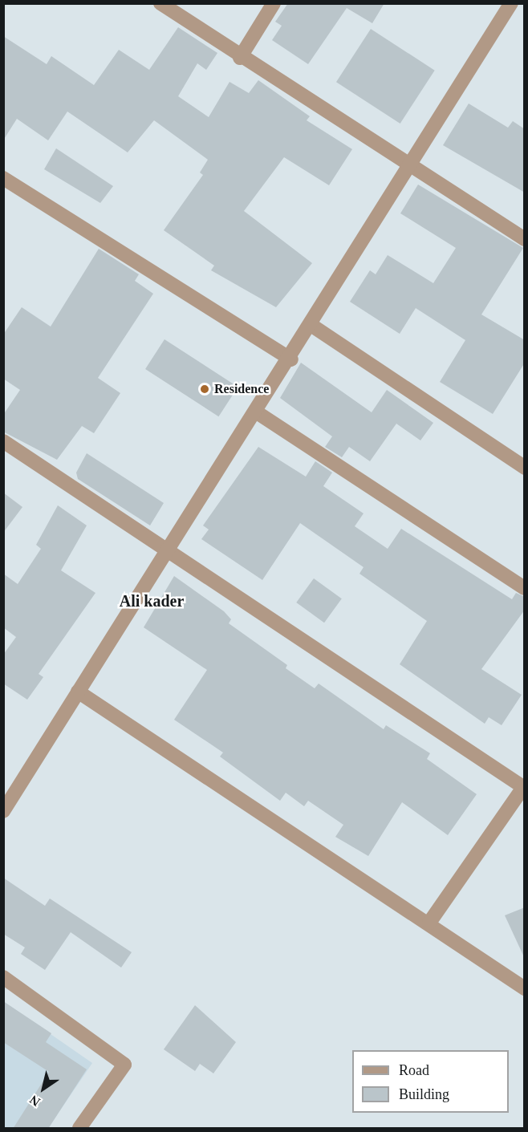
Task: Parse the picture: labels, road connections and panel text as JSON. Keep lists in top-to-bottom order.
{
  "districts": ["Ali kader"],
  "places": ["Residence"],
  "legend": ["Road", "Building"],
  "north": "bottom left"
}
